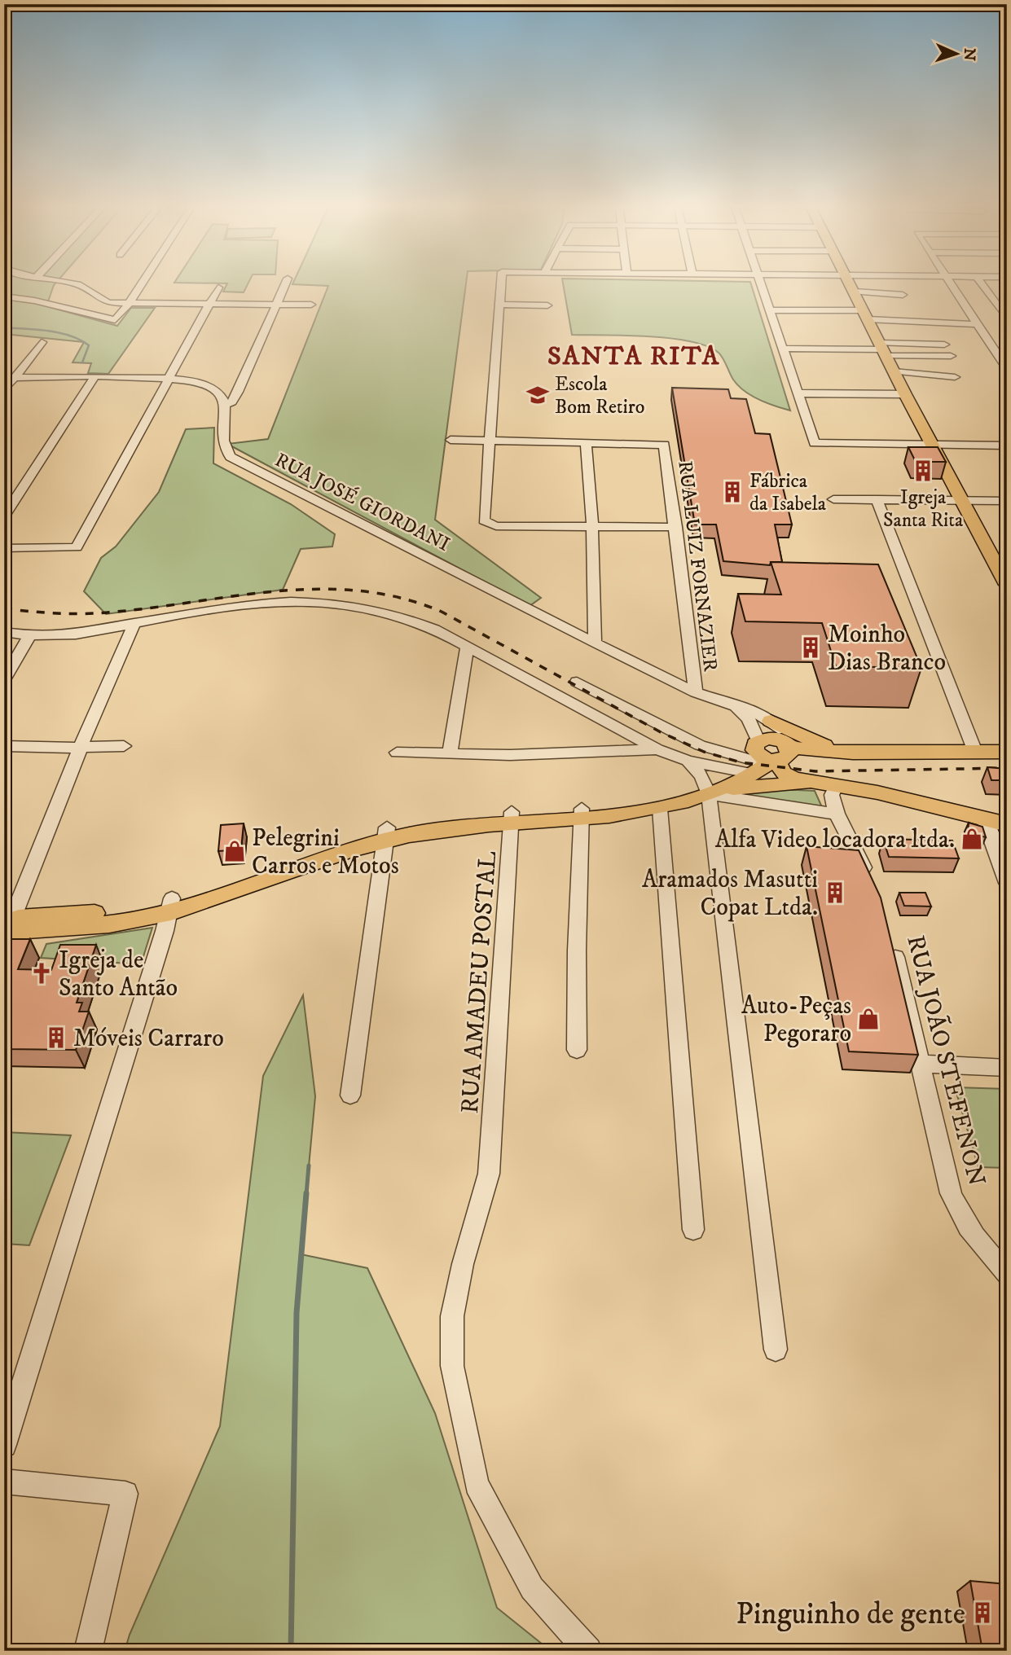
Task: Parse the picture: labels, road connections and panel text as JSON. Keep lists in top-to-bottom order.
{
  "streets": {
    "street": [
      "RUA JOSÉ GIORDANI",
      "RUA LUIZ FORNAZIER",
      "RUA AMADEU POSTAL",
      "RUA JOÃO STEFENON"
    ]
  },
  "crossings": [
    ["RUA JOSÉ GIORDANI", "RUA LUIZ FORNAZIER"]
  ],
  "districts": ["SANTA RITA"],
  "places": {
    "school or university": ["Escola Bom Retiro"],
    "building": [
      "Igreja Santa Rita",
      "Fábrica da Isabela",
      "Moinho Dias Branco",
      "Aramados Masutti Copat Ltda.",
      "Móveis Carraro",
      "Pinguinho de gente"
    ],
    "shop": ["Alfa Video locadora ltda.", "Pelegrini Carros e Motos", "Auto-Peças Pegoraro"],
    "church": ["Igreja de Santo Antão"]
  },
  "north": "right"
}
